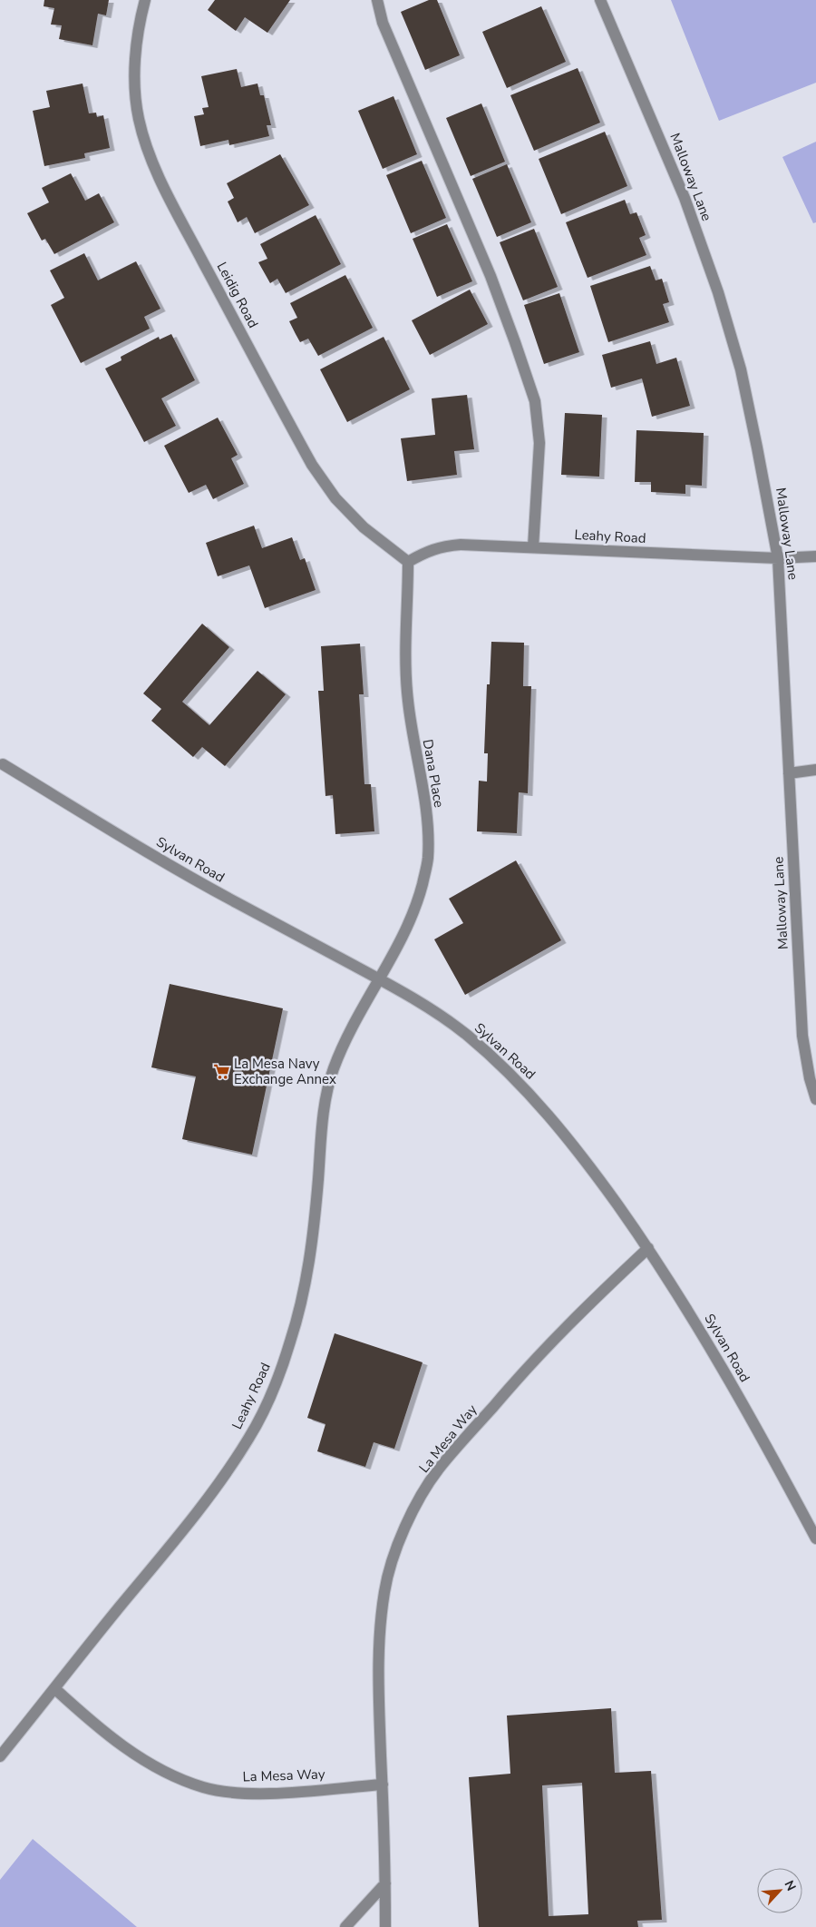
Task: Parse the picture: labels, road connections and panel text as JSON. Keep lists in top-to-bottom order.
{
  "streets": {
    "street": [
      "Malloway Lane",
      "Leidig Road",
      "Leahy Road",
      "Dana Place",
      "Sylvan Road",
      "La Mesa Way"
    ]
  },
  "crossings": [
    ["Malloway Lane", "Leahy Road"],
    ["Leidig Road", "Leahy Road"],
    ["Leidig Road", "Dana Place"],
    ["Leahy Road", "Dana Place"],
    ["Leahy Road", "Sylvan Road"],
    ["Leahy Road", "La Mesa Way"],
    ["Dana Place", "Sylvan Road"],
    ["Sylvan Road", "La Mesa Way"]
  ],
  "places": {
    "supermarket": ["La Mesa Navy Exchange Annex"]
  },
  "north": "top right"
}
